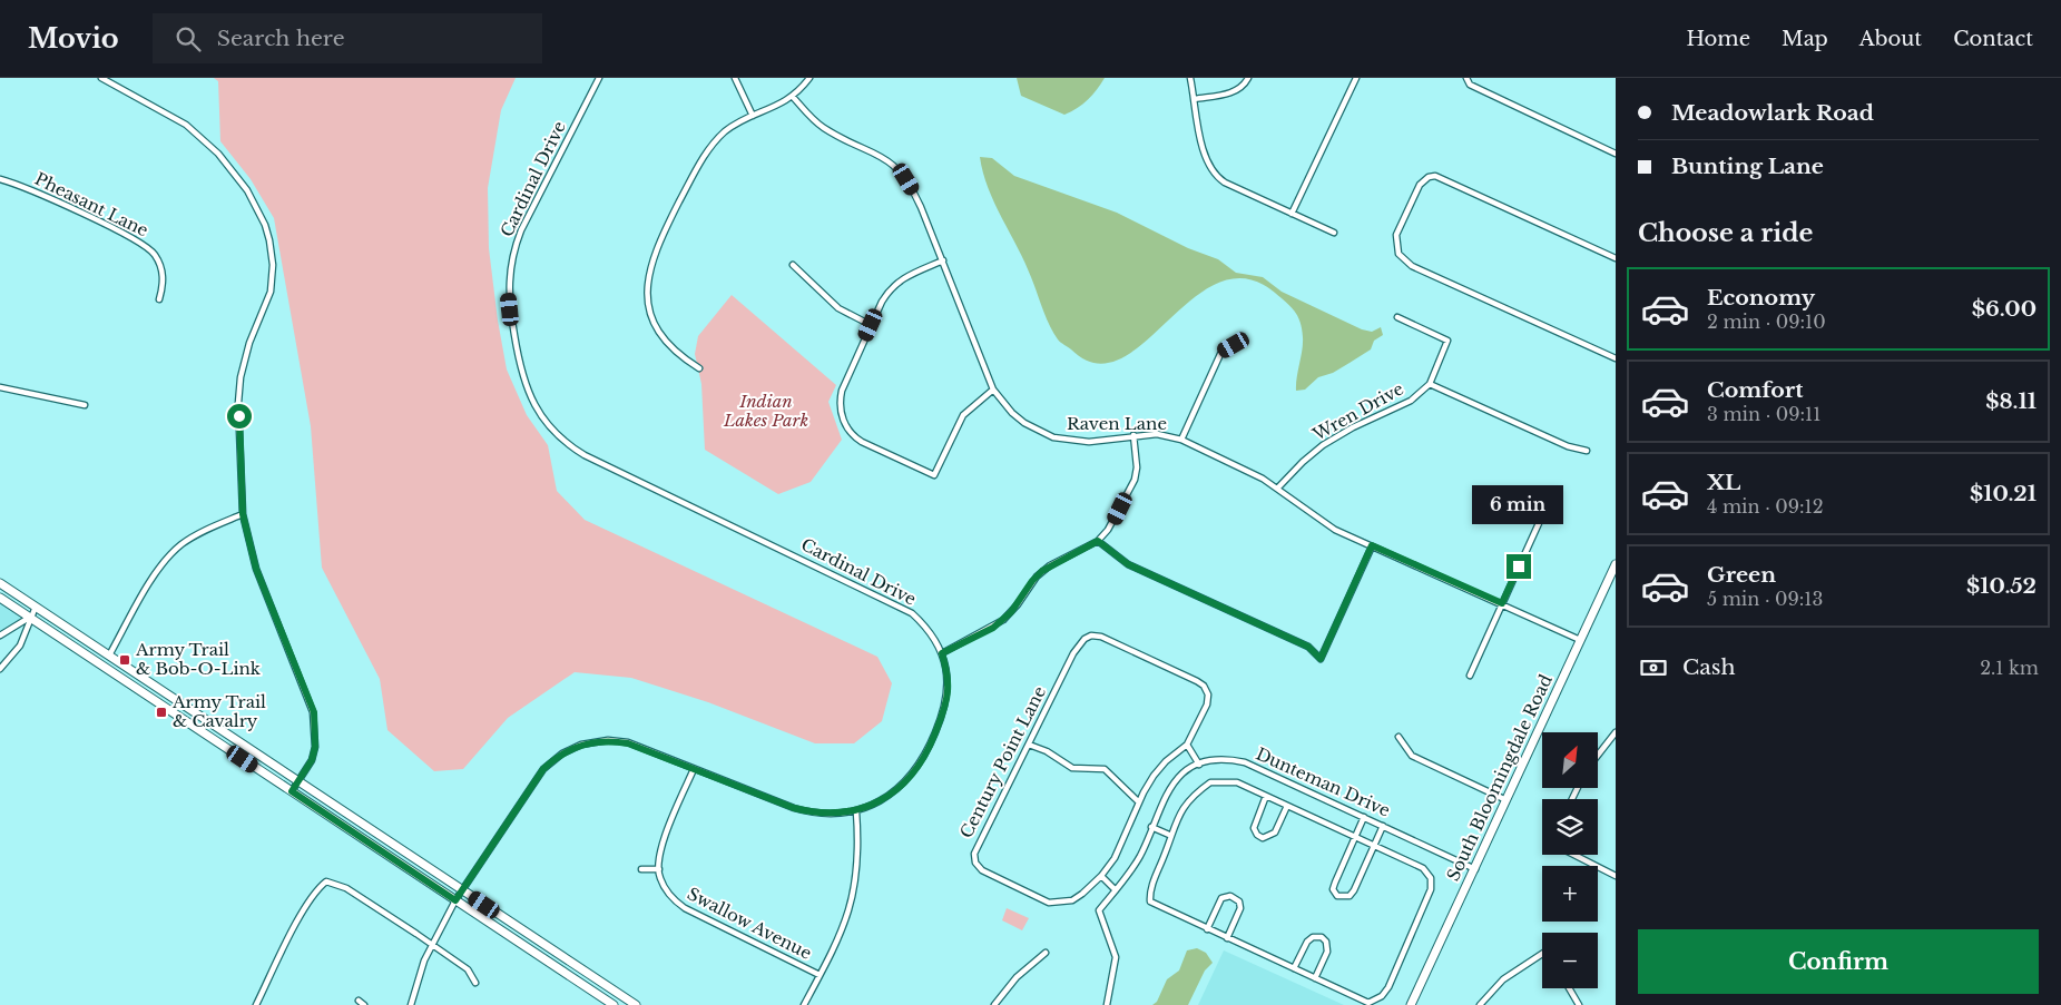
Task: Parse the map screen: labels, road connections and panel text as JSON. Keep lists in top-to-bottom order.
{
  "streets": {
    "main road": ["South Bloomingdale Road"],
    "street": [
      "Cardinal Drive",
      "Pheasant Lane",
      "Wren Drive",
      "Raven Lane",
      "Century Point Lane",
      "Dunteman Drive",
      "Swallow Avenue"
    ]
  },
  "crossings": [
    ["Wren Drive", "Raven Lane"],
    ["Raven Lane", "South Bloomingdale Road"],
    ["South Bloomingdale Road", "Dunteman Drive"]
  ],
  "parks": ["Indian Lakes Park"],
  "places": {
    "transit": ["Army Trail & Bob-O-Link", "Army Trail & Cavalry"]
  },
  "north": "top right",
  "page": {
    "header": "Movio",
    "search": "Search here",
    "nav": [
      "Home",
      "Map",
      "About",
      "Contact"
    ],
    "banner": ["Meadowlark Road", "Bunting Lane"],
    "heading": "Choose a ride",
    "list": [
      {
        "name": "Economy",
        "note": "2 min · 09:10",
        "value": "$6.00"
      },
      {
        "name": "Comfort",
        "note": "3 min · 09:11",
        "value": "$8.11"
      },
      {
        "name": "XL",
        "note": "4 min · 09:12",
        "value": "$10.21"
      },
      {
        "name": "Green",
        "note": "5 min · 09:13",
        "value": "$10.52"
      }
    ],
    "bubble": "6 min",
    "pay": ["Cash", "2.1 km"],
    "map_buttons": ["+", "−"],
    "buttons": "Confirm"
  }
}
